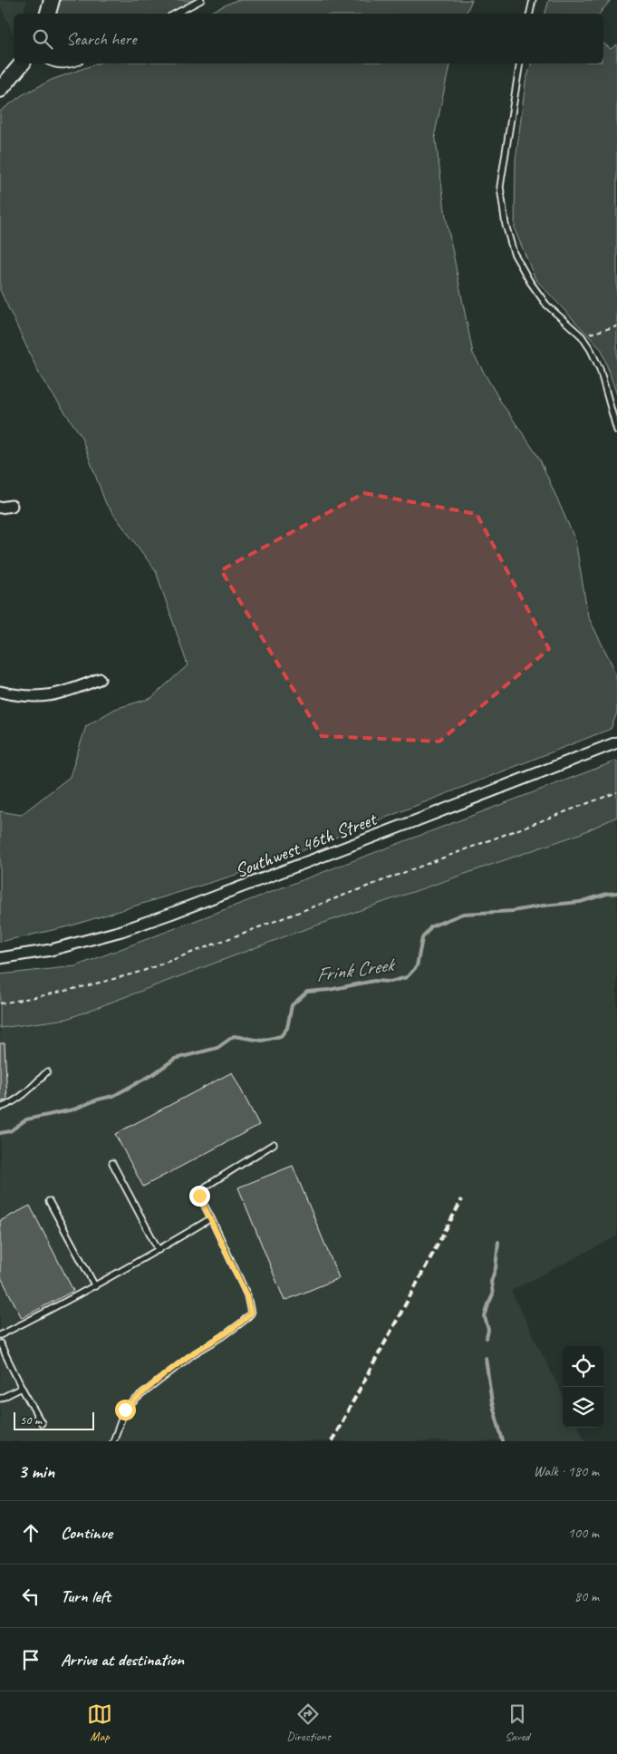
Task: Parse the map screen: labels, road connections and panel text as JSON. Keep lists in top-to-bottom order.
{
  "streets": {
    "street": ["Southwest 46th Street"]
  },
  "water": ["Frink Creek"],
  "scale_bar": "50 m",
  "page": {
    "search": "Search here",
    "scale": "50 m",
    "heading": ["3 min", "Walk · 180 m"],
    "list": [
      ["Continue", "100 m"],
      ["Turn left", "80 m"],
      "Arrive at destination"
    ],
    "nav": ["Map", "Directions", "Saved"]
  }
}
